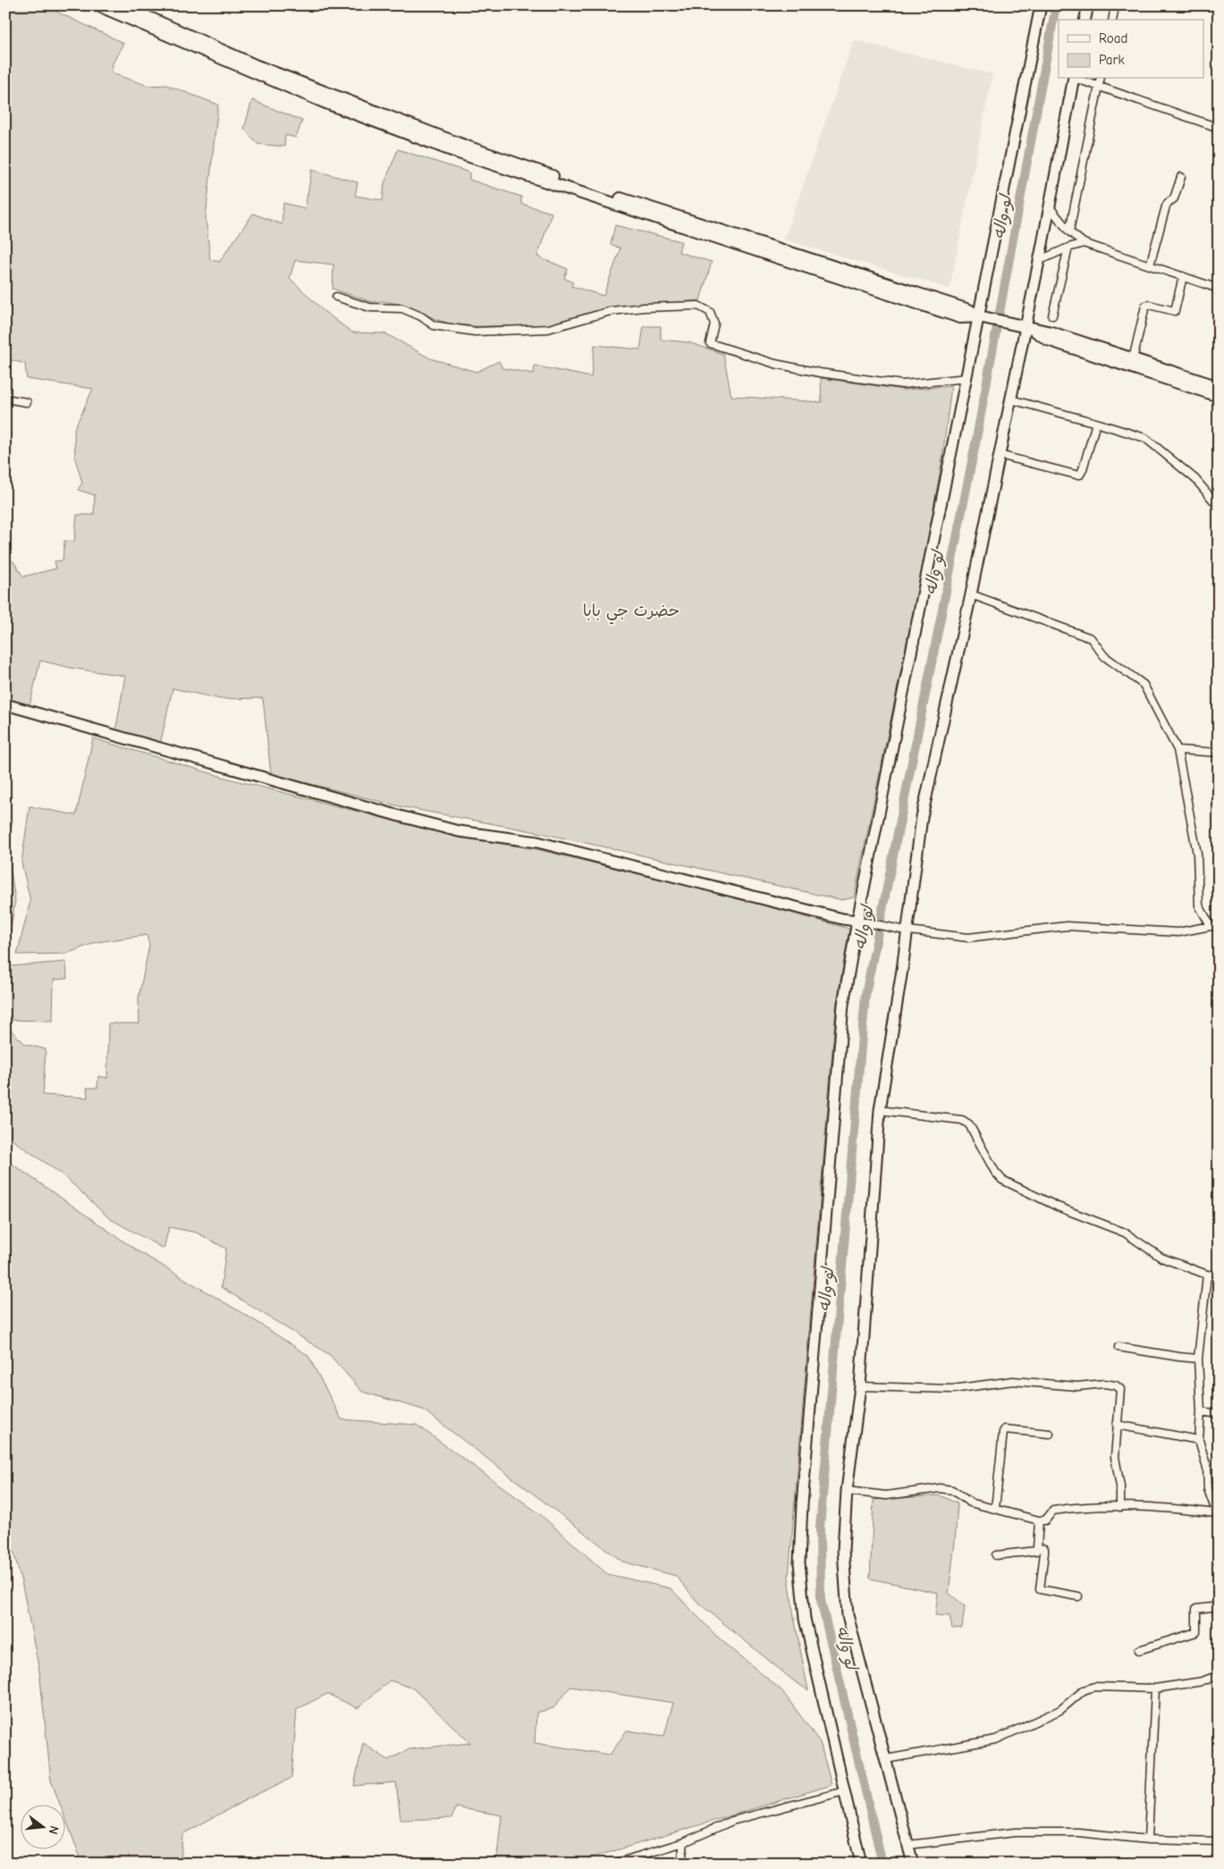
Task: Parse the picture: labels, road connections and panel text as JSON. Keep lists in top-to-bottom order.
{
  "water": ["لو واله"],
  "parks": ["حضرت جي بابا"],
  "legend": ["Road", "Park"],
  "north": "right"
}
